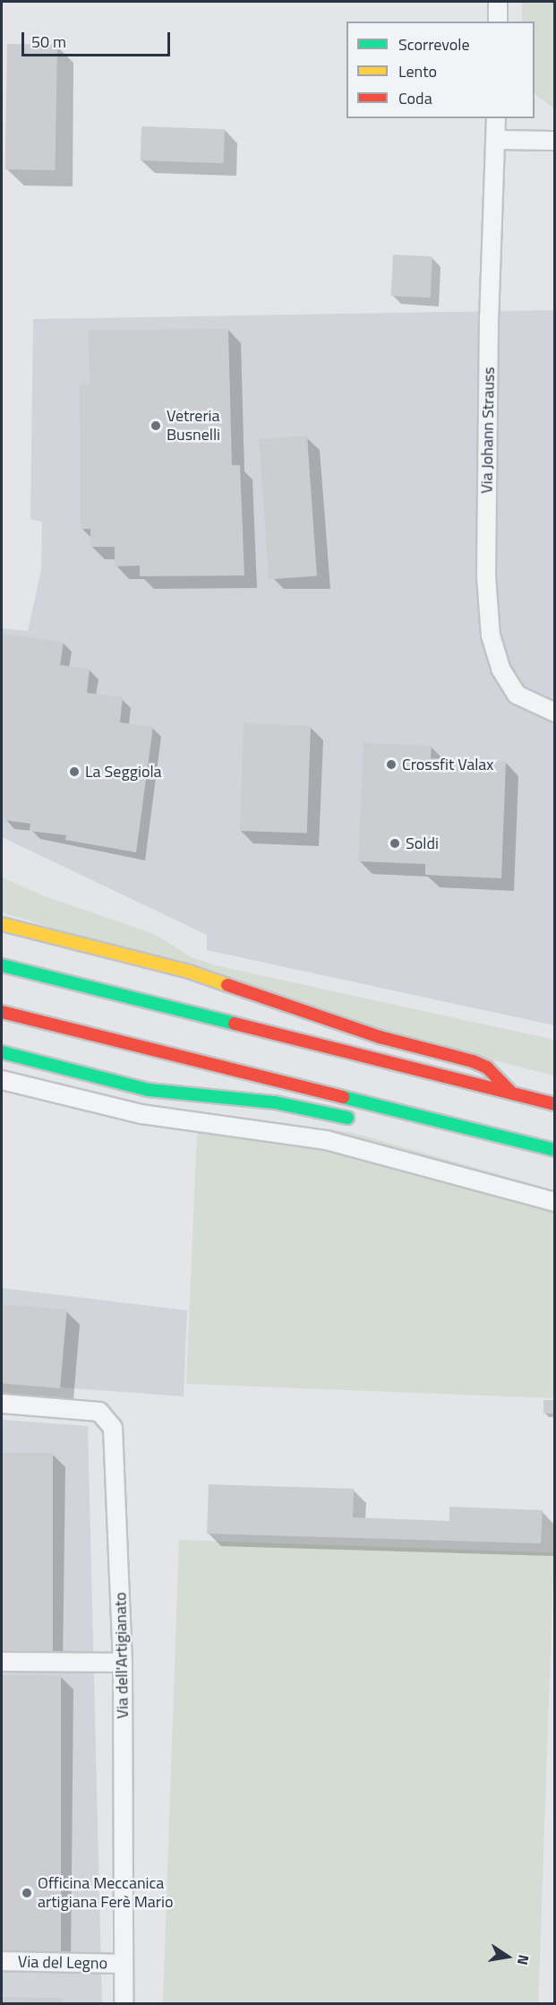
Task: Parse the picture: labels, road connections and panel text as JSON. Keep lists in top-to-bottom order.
{
  "streets": {
    "street": ["Via Johann Strauss", "Via dell'Artigianato", "Via del Legno"]
  },
  "crossings": [
    ["Via dell'Artigianato", "Via del Legno"]
  ],
  "places": [
    "Vetreria Busnelli",
    "Crossfit Valax",
    "La Seggiola",
    "Soldi",
    "Officina Meccanica artigiana Ferè Mario"
  ],
  "legend": ["Scorrevole", "Lento", "Coda"],
  "scale_bar": "50 m",
  "north": "right"
}
